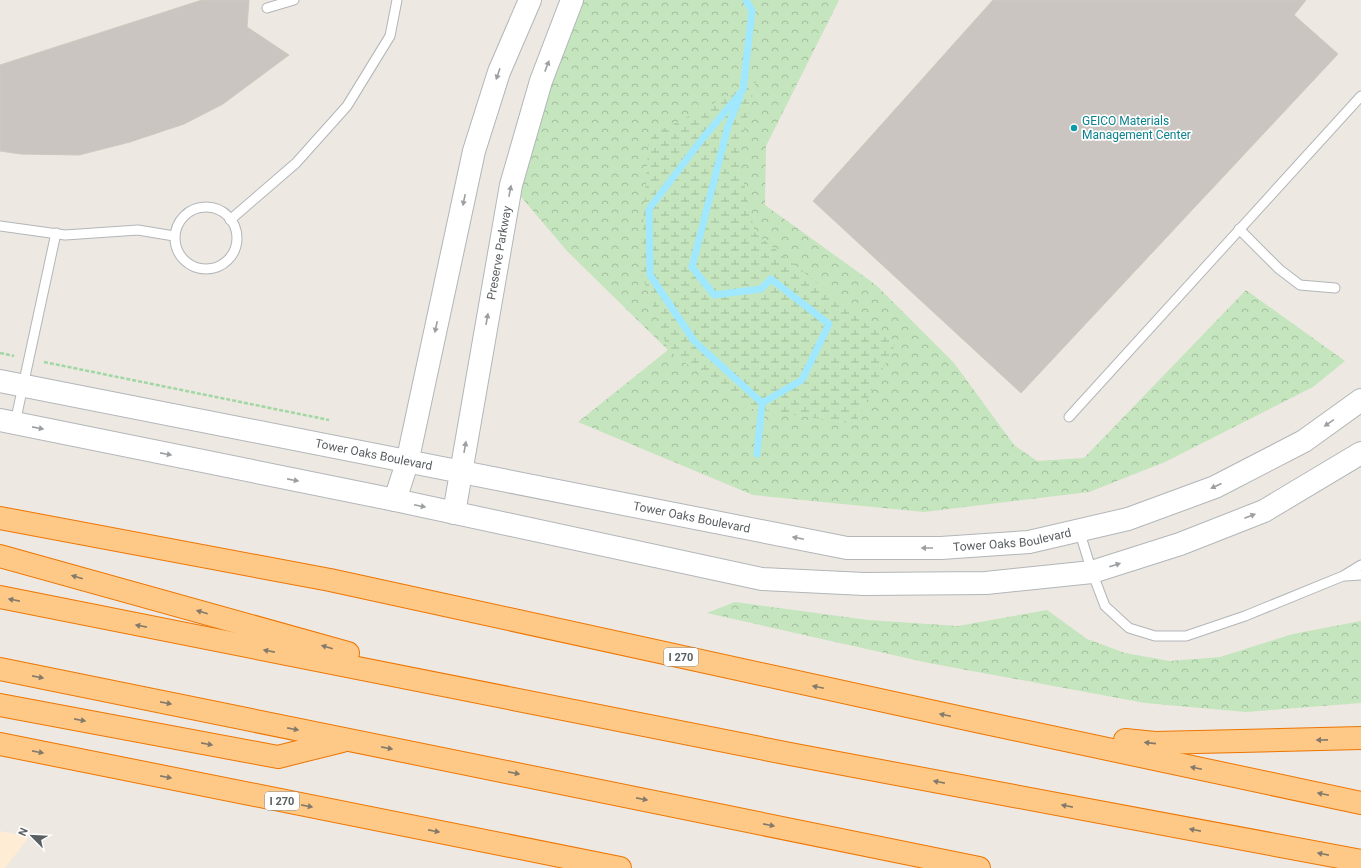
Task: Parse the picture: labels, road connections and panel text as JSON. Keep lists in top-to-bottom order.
{
  "streets": {
    "highway": ["I 270"],
    "street": ["Preserve Parkway", "Tower Oaks Boulevard"]
  },
  "crossings": [
    ["Preserve Parkway", "Tower Oaks Boulevard"]
  ],
  "places": ["GEICO Materials Management Center"],
  "north": "top left"
}
